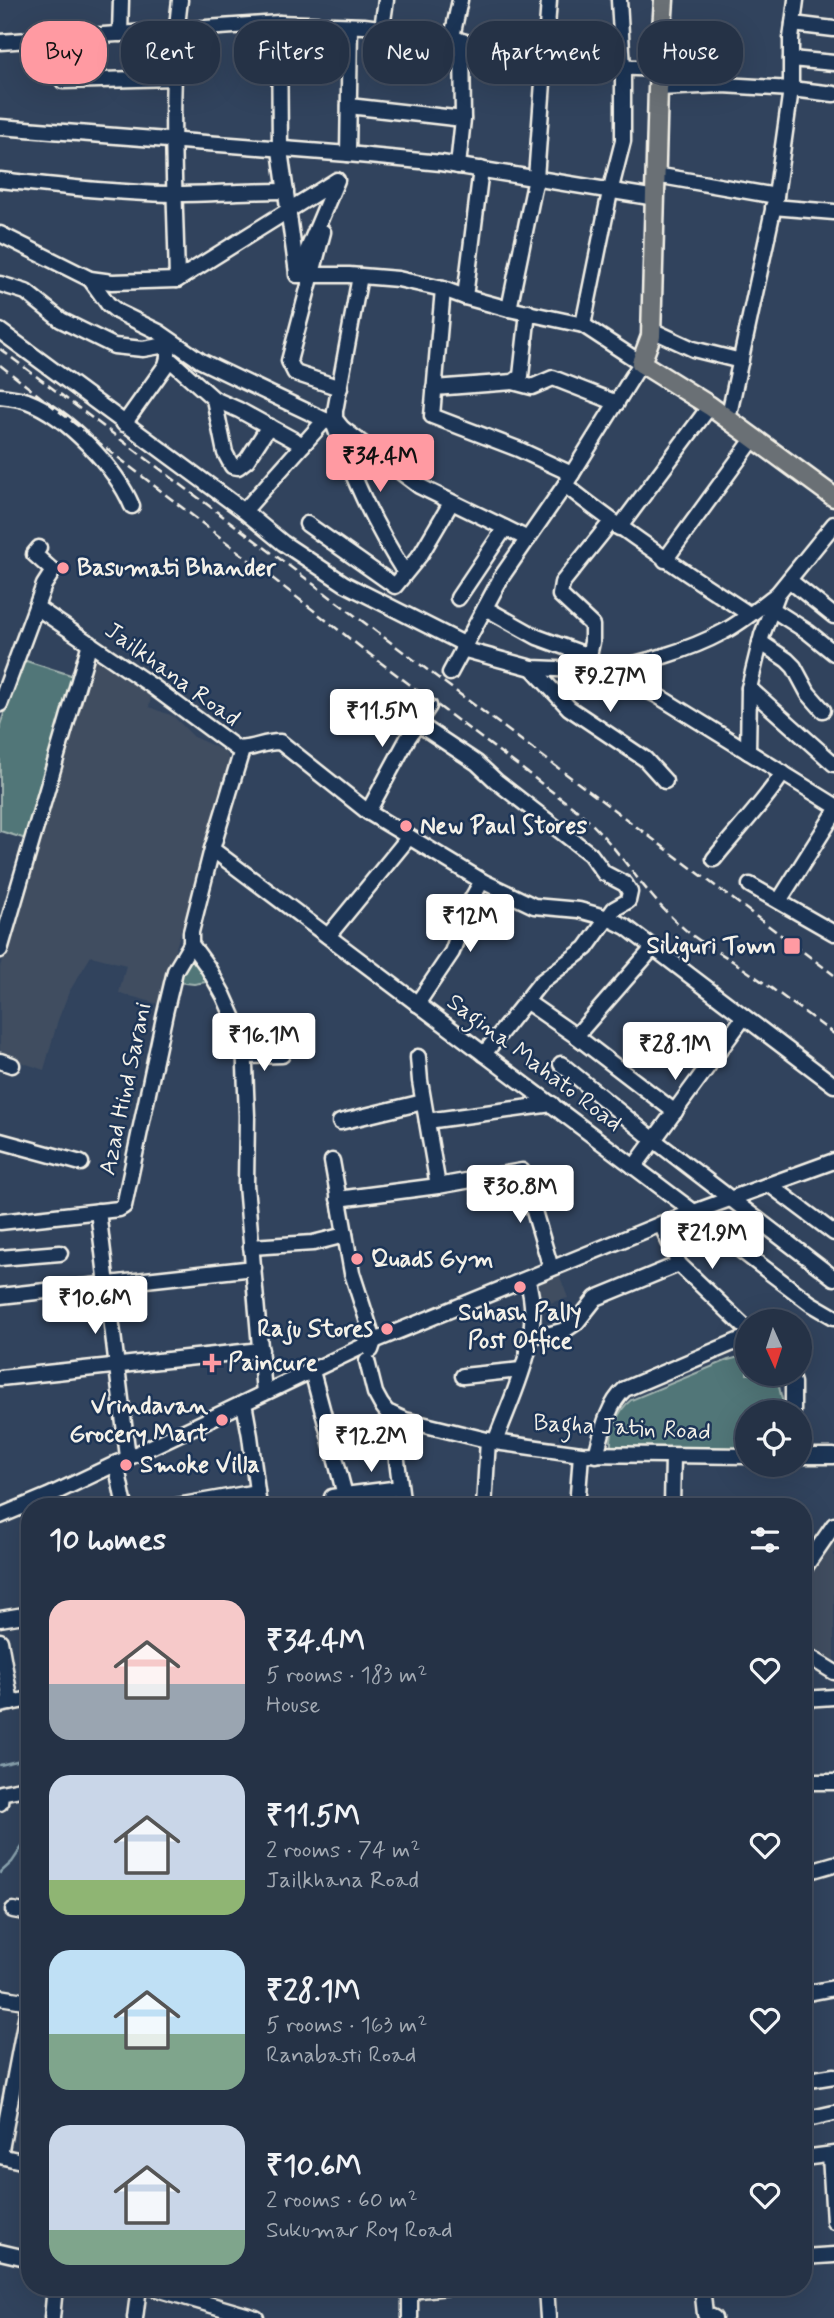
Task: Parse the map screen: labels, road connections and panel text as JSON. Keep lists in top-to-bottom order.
{
  "streets": {
    "street": [
      "Jailkhana Road",
      "Sagina Mahato Road",
      "Azad Hind Sarani",
      "Bagha Jatin Road"
    ]
  },
  "places": {
    "other": [
      "Basumati Bhander",
      "New Paul Stores",
      "Quads Gym",
      "Suhash Pally Post Office",
      "Raju Stores",
      "Vrindavan Grocery Mart",
      "Smoke Villa"
    ],
    "transit": ["Siliguri Town"],
    "health": ["Paincure"]
  },
  "north": "bottom",
  "page": {
    "chip": [
      "Buy",
      "Rent",
      "Filters",
      "New",
      "Apartment",
      "House"
    ],
    "price": [
      "₹34.4M",
      "₹9.27M",
      "₹11.5M",
      "₹12M",
      "₹16.1M",
      "₹28.1M",
      "₹30.8M",
      "₹21.9M",
      "₹10.6M",
      "₹12.2M"
    ],
    "heading": "10 homes",
    "list": [
      {
        "name": "₹34.4M",
        "note": "5 rooms · 183 m² · House"
      },
      {
        "name": "₹11.5M",
        "note": "2 rooms · 74 m² · Jailkhana Road"
      },
      {
        "name": "₹28.1M",
        "note": "5 rooms · 163 m² · Ranabasti Road"
      },
      {
        "name": "₹10.6M",
        "note": "2 rooms · 60 m² · Sukumar Roy Road"
      }
    ]
  }
}
